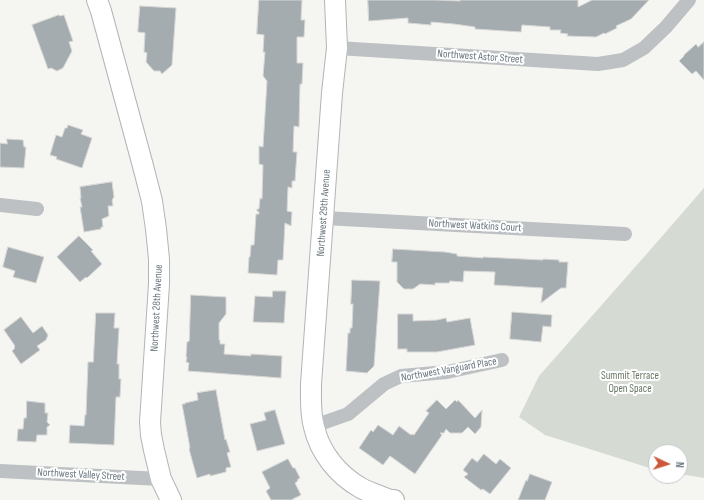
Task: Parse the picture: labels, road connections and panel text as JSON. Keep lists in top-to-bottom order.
{
  "streets": {
    "street": [
      "Northwest Astor Street",
      "Northwest 29th Avenue",
      "Northwest Watkins Court",
      "Northwest 28th Avenue",
      "Northwest Vanguard Place",
      "Northwest Valley Street"
    ]
  },
  "crossings": [
    ["Northwest Astor Street", "Northwest 29th Avenue"],
    ["Northwest 29th Avenue", "Northwest Watkins Court"],
    ["Northwest 29th Avenue", "Northwest Vanguard Place"],
    ["Northwest 28th Avenue", "Northwest Valley Street"]
  ],
  "parks": ["Summit Terrace Open Space"],
  "north": "right"
}
